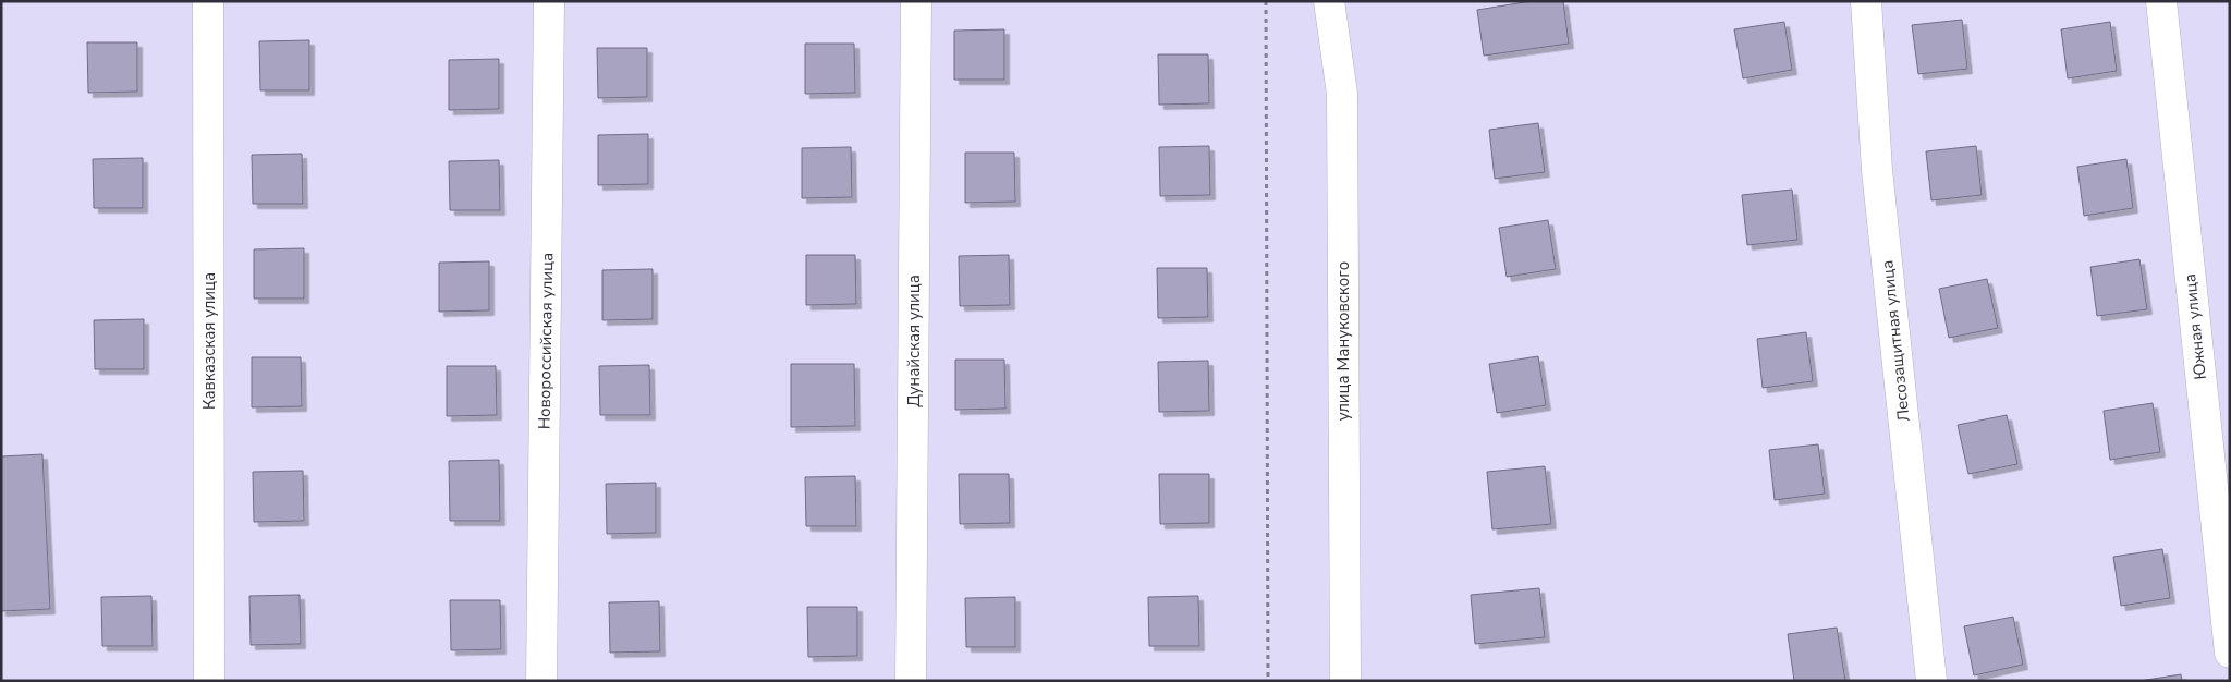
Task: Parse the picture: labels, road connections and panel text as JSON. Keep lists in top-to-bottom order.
{
  "streets": {
    "street": [
      "Южная улица",
      "Кавказская улица",
      "Новороссийская улица",
      "Дунайская улица",
      "улица Мануковского",
      "Лесозащитная улица"
    ]
  }
}
